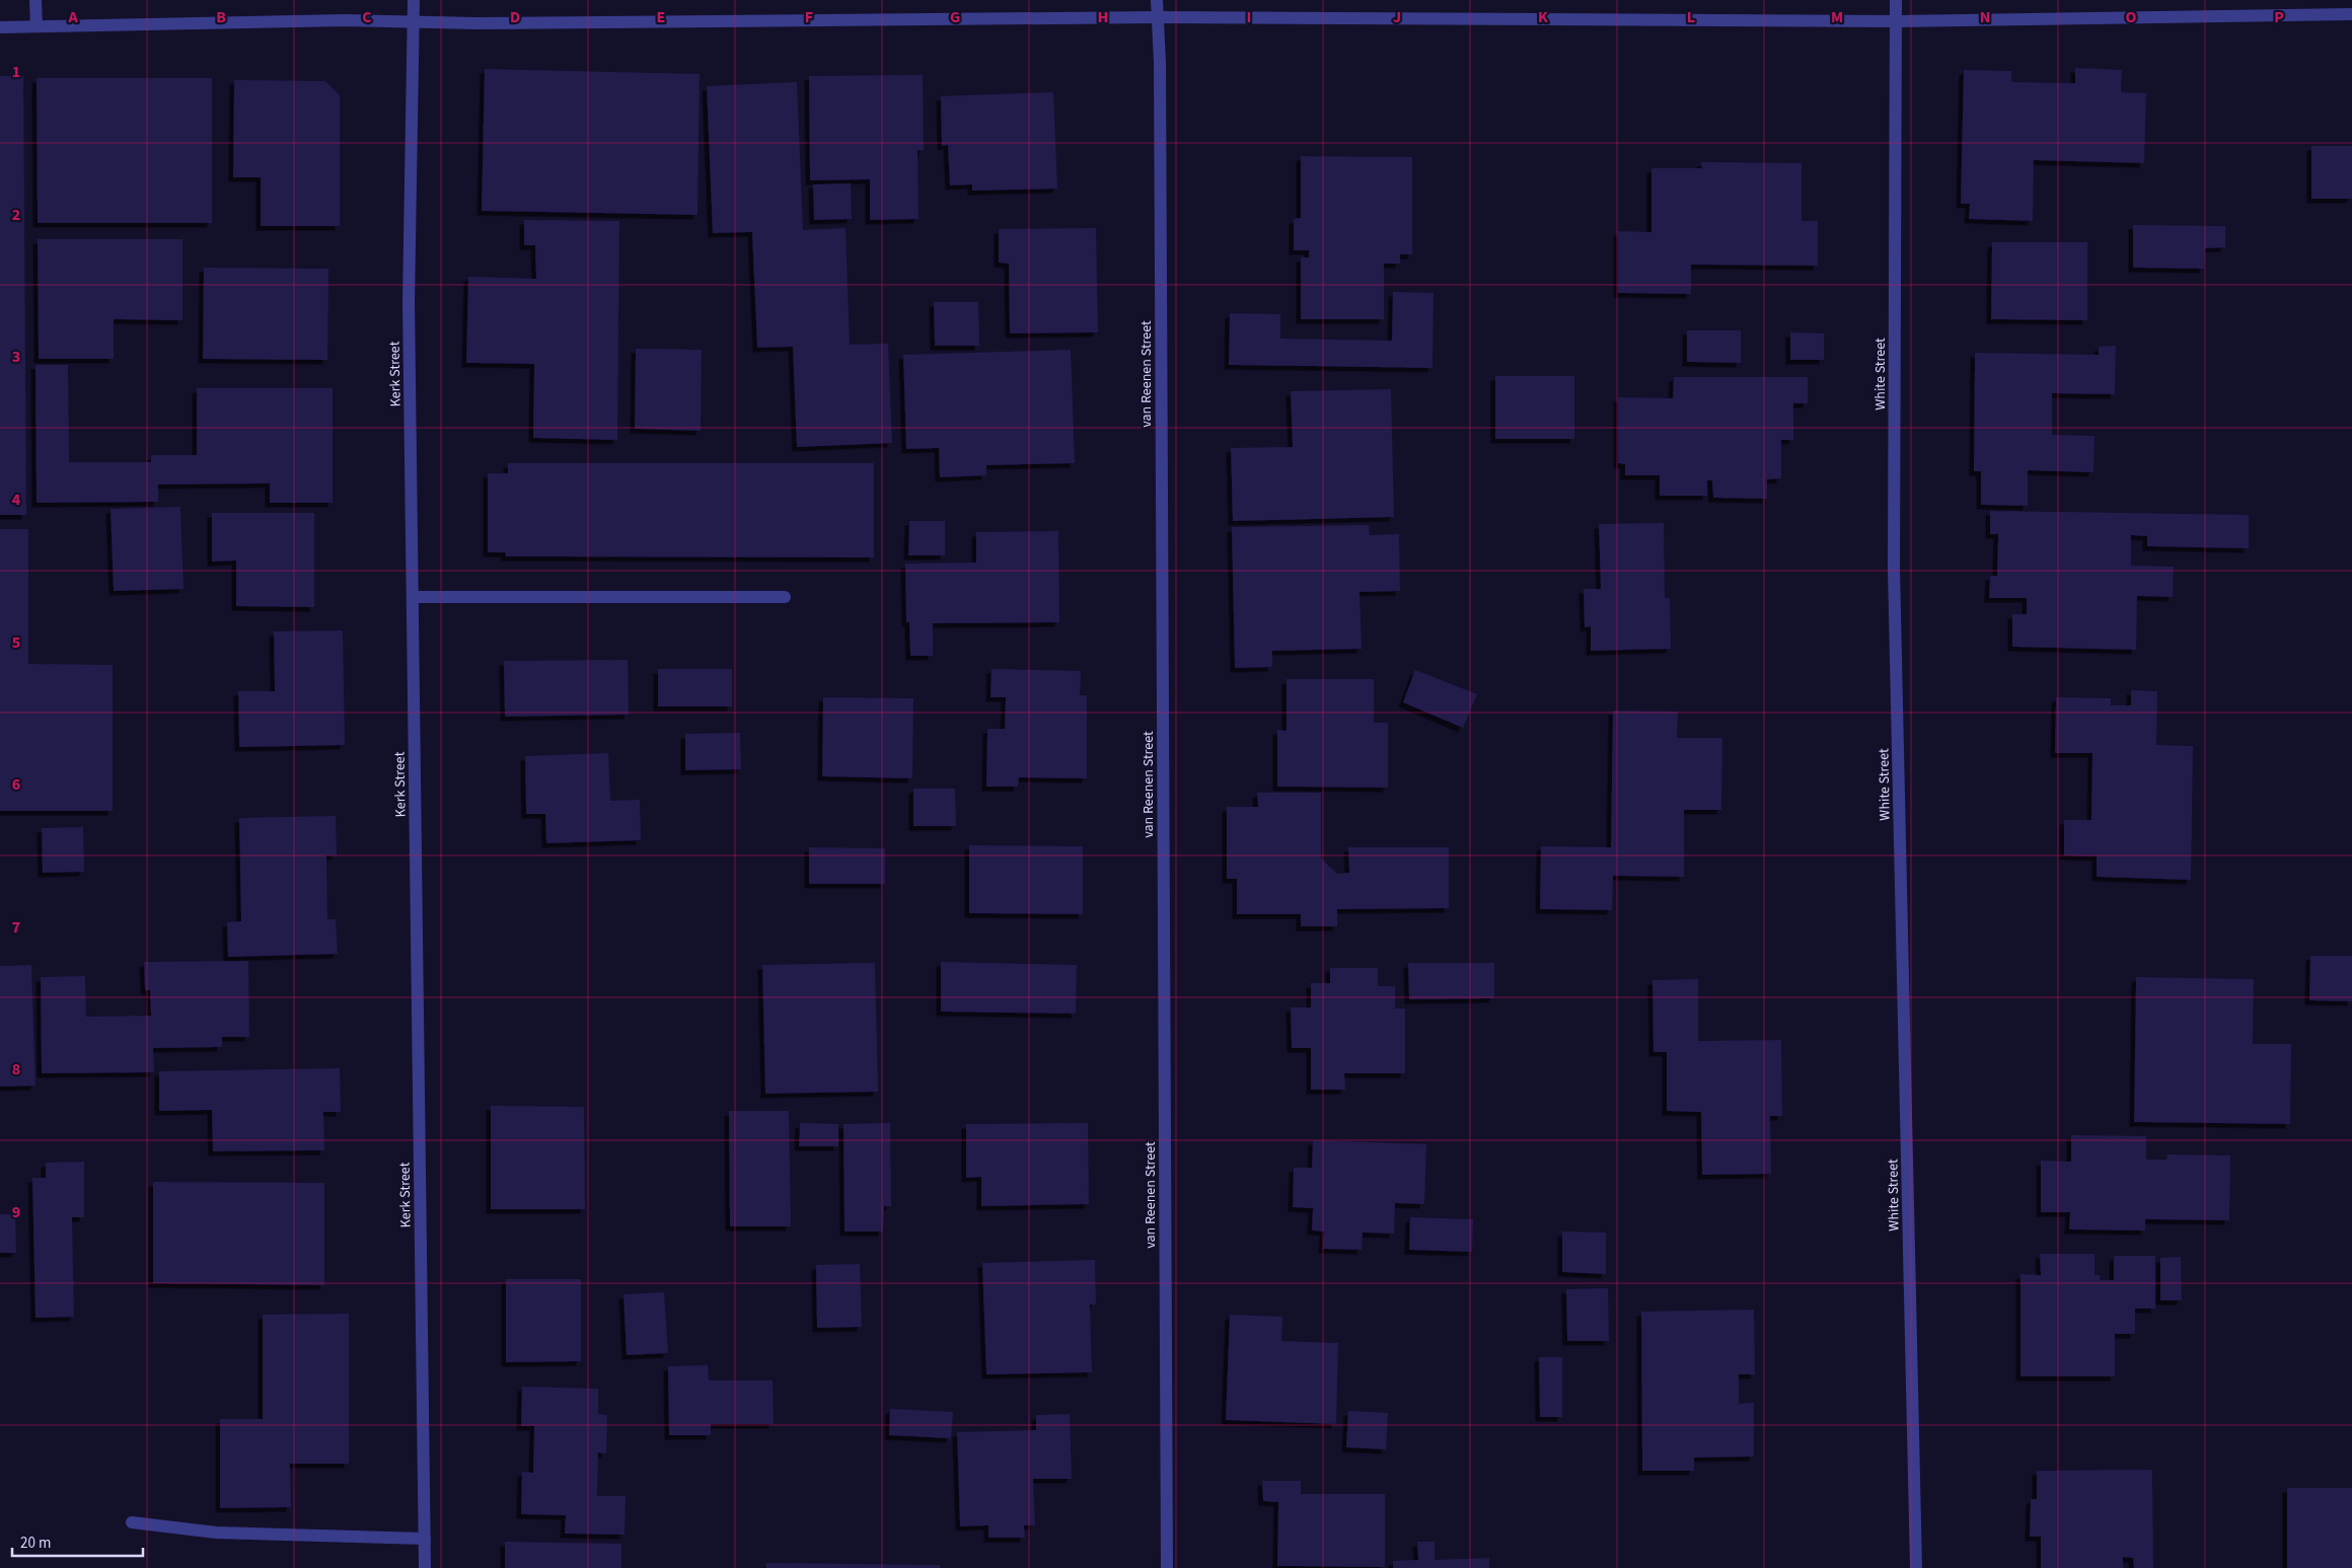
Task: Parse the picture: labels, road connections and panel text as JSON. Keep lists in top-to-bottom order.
{
  "streets": {
    "street": ["Kerk Street", "van Reenen Street", "White Street"]
  },
  "scale_bar": "20 m",
  "grid": {
    "columns": [
      "A",
      "B",
      "C",
      "D",
      "E",
      "F",
      "G",
      "H",
      "I",
      "J",
      "K",
      "L",
      "M",
      "N",
      "O",
      "P"
    ],
    "rows": [
      "1",
      "2",
      "3",
      "4",
      "5",
      "6",
      "7",
      "8",
      "9"
    ]
  }
}
